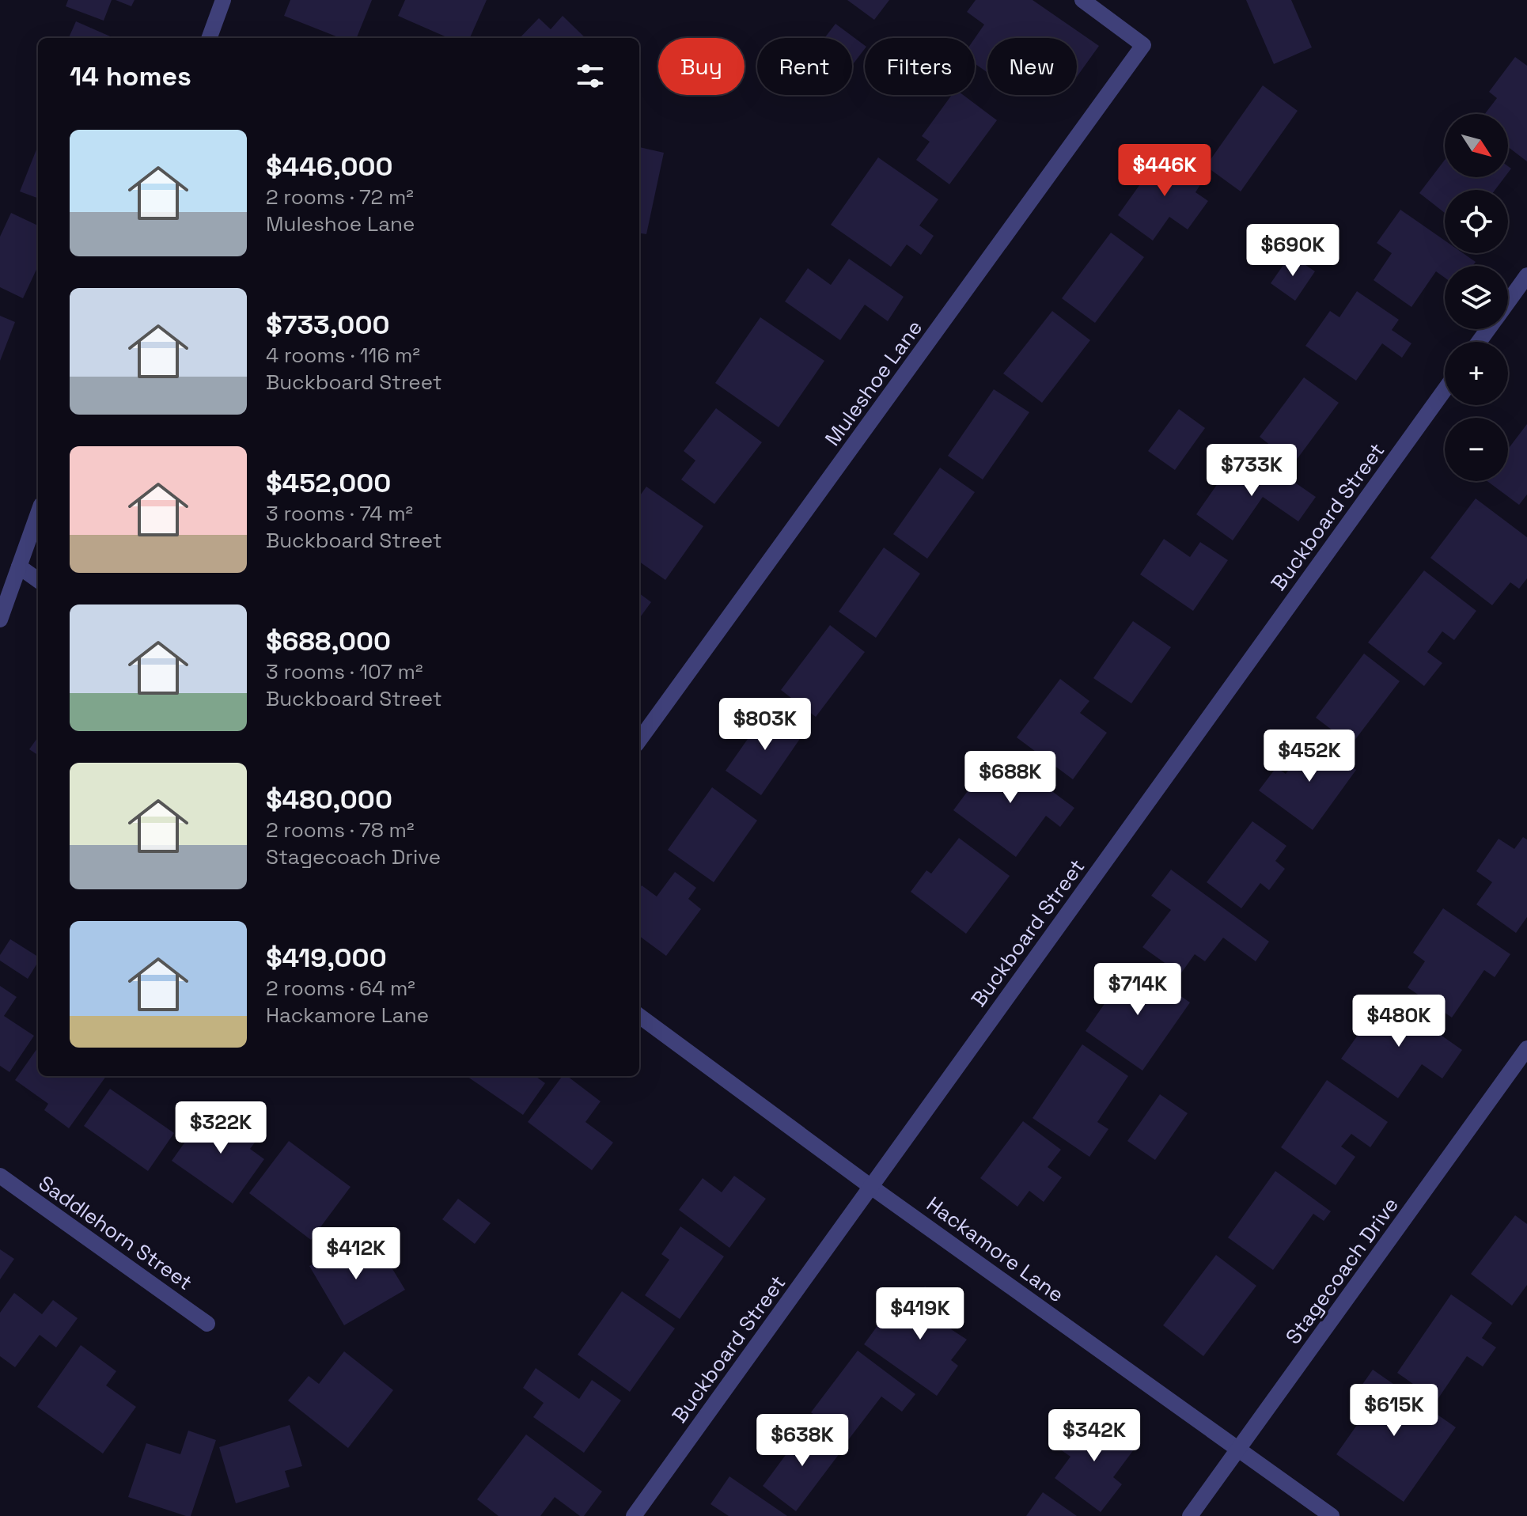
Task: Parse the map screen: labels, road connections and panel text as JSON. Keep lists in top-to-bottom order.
{
  "streets": {
    "street": [
      "Muleshoe Lane",
      "Buckboard Street",
      "Saddlehorn Street",
      "Hackamore Lane",
      "Stagecoach Drive"
    ]
  },
  "crossings": [
    ["Buckboard Street", "Hackamore Lane"],
    ["Hackamore Lane", "Stagecoach Drive"]
  ],
  "north": "bottom right",
  "page": {
    "chip": [
      "Buy",
      "Rent",
      "Filters",
      "New"
    ],
    "heading": "14 homes",
    "map_buttons": ["+", "−"],
    "list": [
      {
        "name": "$446,000",
        "note": "2 rooms · 72 m² · Muleshoe Lane"
      },
      {
        "name": "$733,000",
        "note": "4 rooms · 116 m² · Buckboard Street"
      },
      {
        "name": "$452,000",
        "note": "3 rooms · 74 m² · Buckboard Street"
      },
      {
        "name": "$688,000",
        "note": "3 rooms · 107 m² · Buckboard Street"
      },
      {
        "name": "$480,000",
        "note": "2 rooms · 78 m² · Stagecoach Drive"
      },
      {
        "name": "$419,000",
        "note": "2 rooms · 64 m² · Hackamore Lane"
      }
    ],
    "price": [
      "$446K",
      "$690K",
      "$733K",
      "$803K",
      "$452K",
      "$688K",
      "$714K",
      "$480K",
      "$322K",
      "$412K",
      "$419K",
      "$615K",
      "$342K",
      "$638K"
    ]
  }
}
